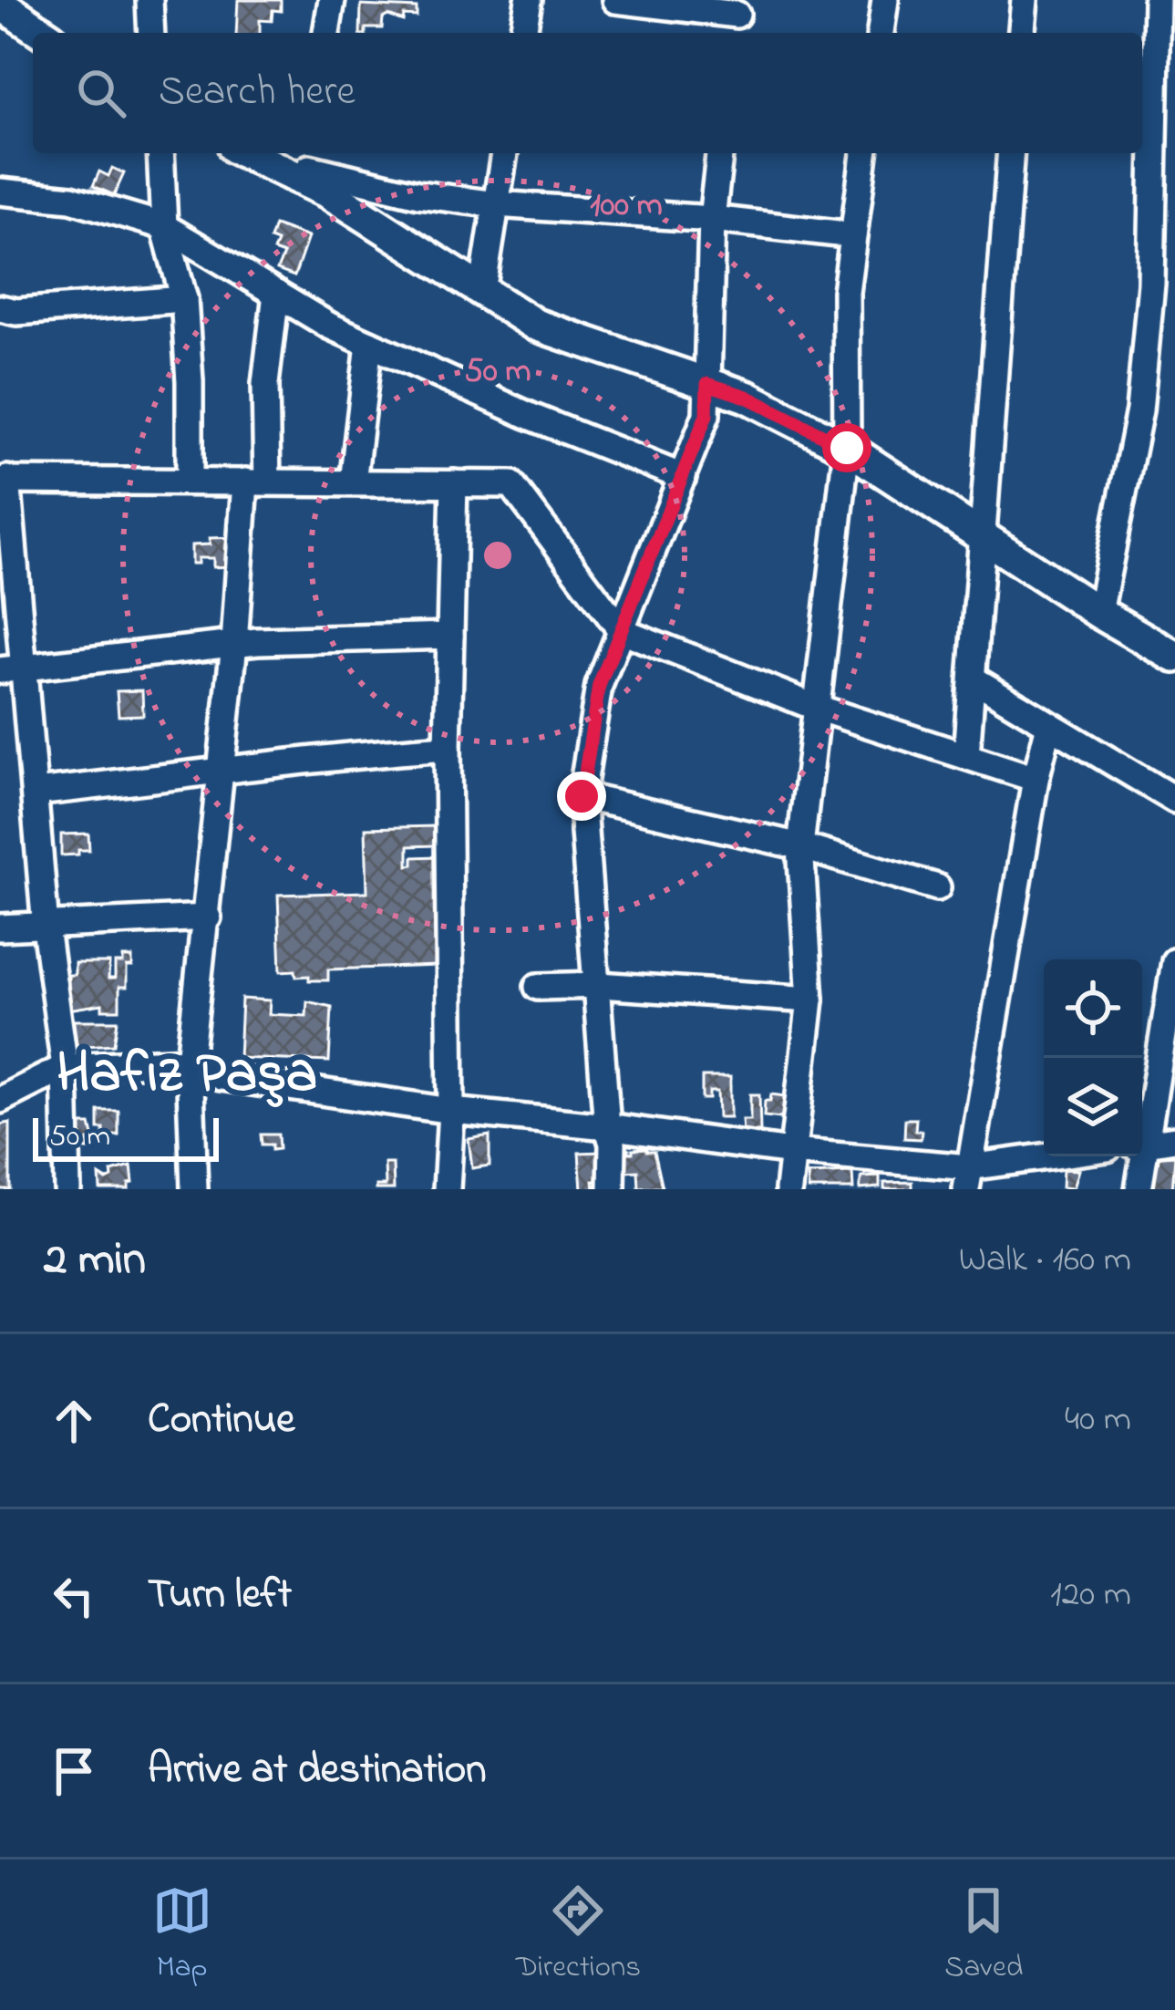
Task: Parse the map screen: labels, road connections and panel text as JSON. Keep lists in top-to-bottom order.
{
  "districts": ["Hafız Paşa"],
  "scale_bar": "50 m",
  "page": {
    "search": "Search here",
    "scale": "50 m",
    "heading": ["2 min", "Walk · 160 m"],
    "list": [
      ["Continue", "40 m"],
      ["Turn left", "120 m"],
      "Arrive at destination"
    ],
    "nav": ["Map", "Directions", "Saved"]
  },
  "rings": ["100 m", "50 m"]
}
